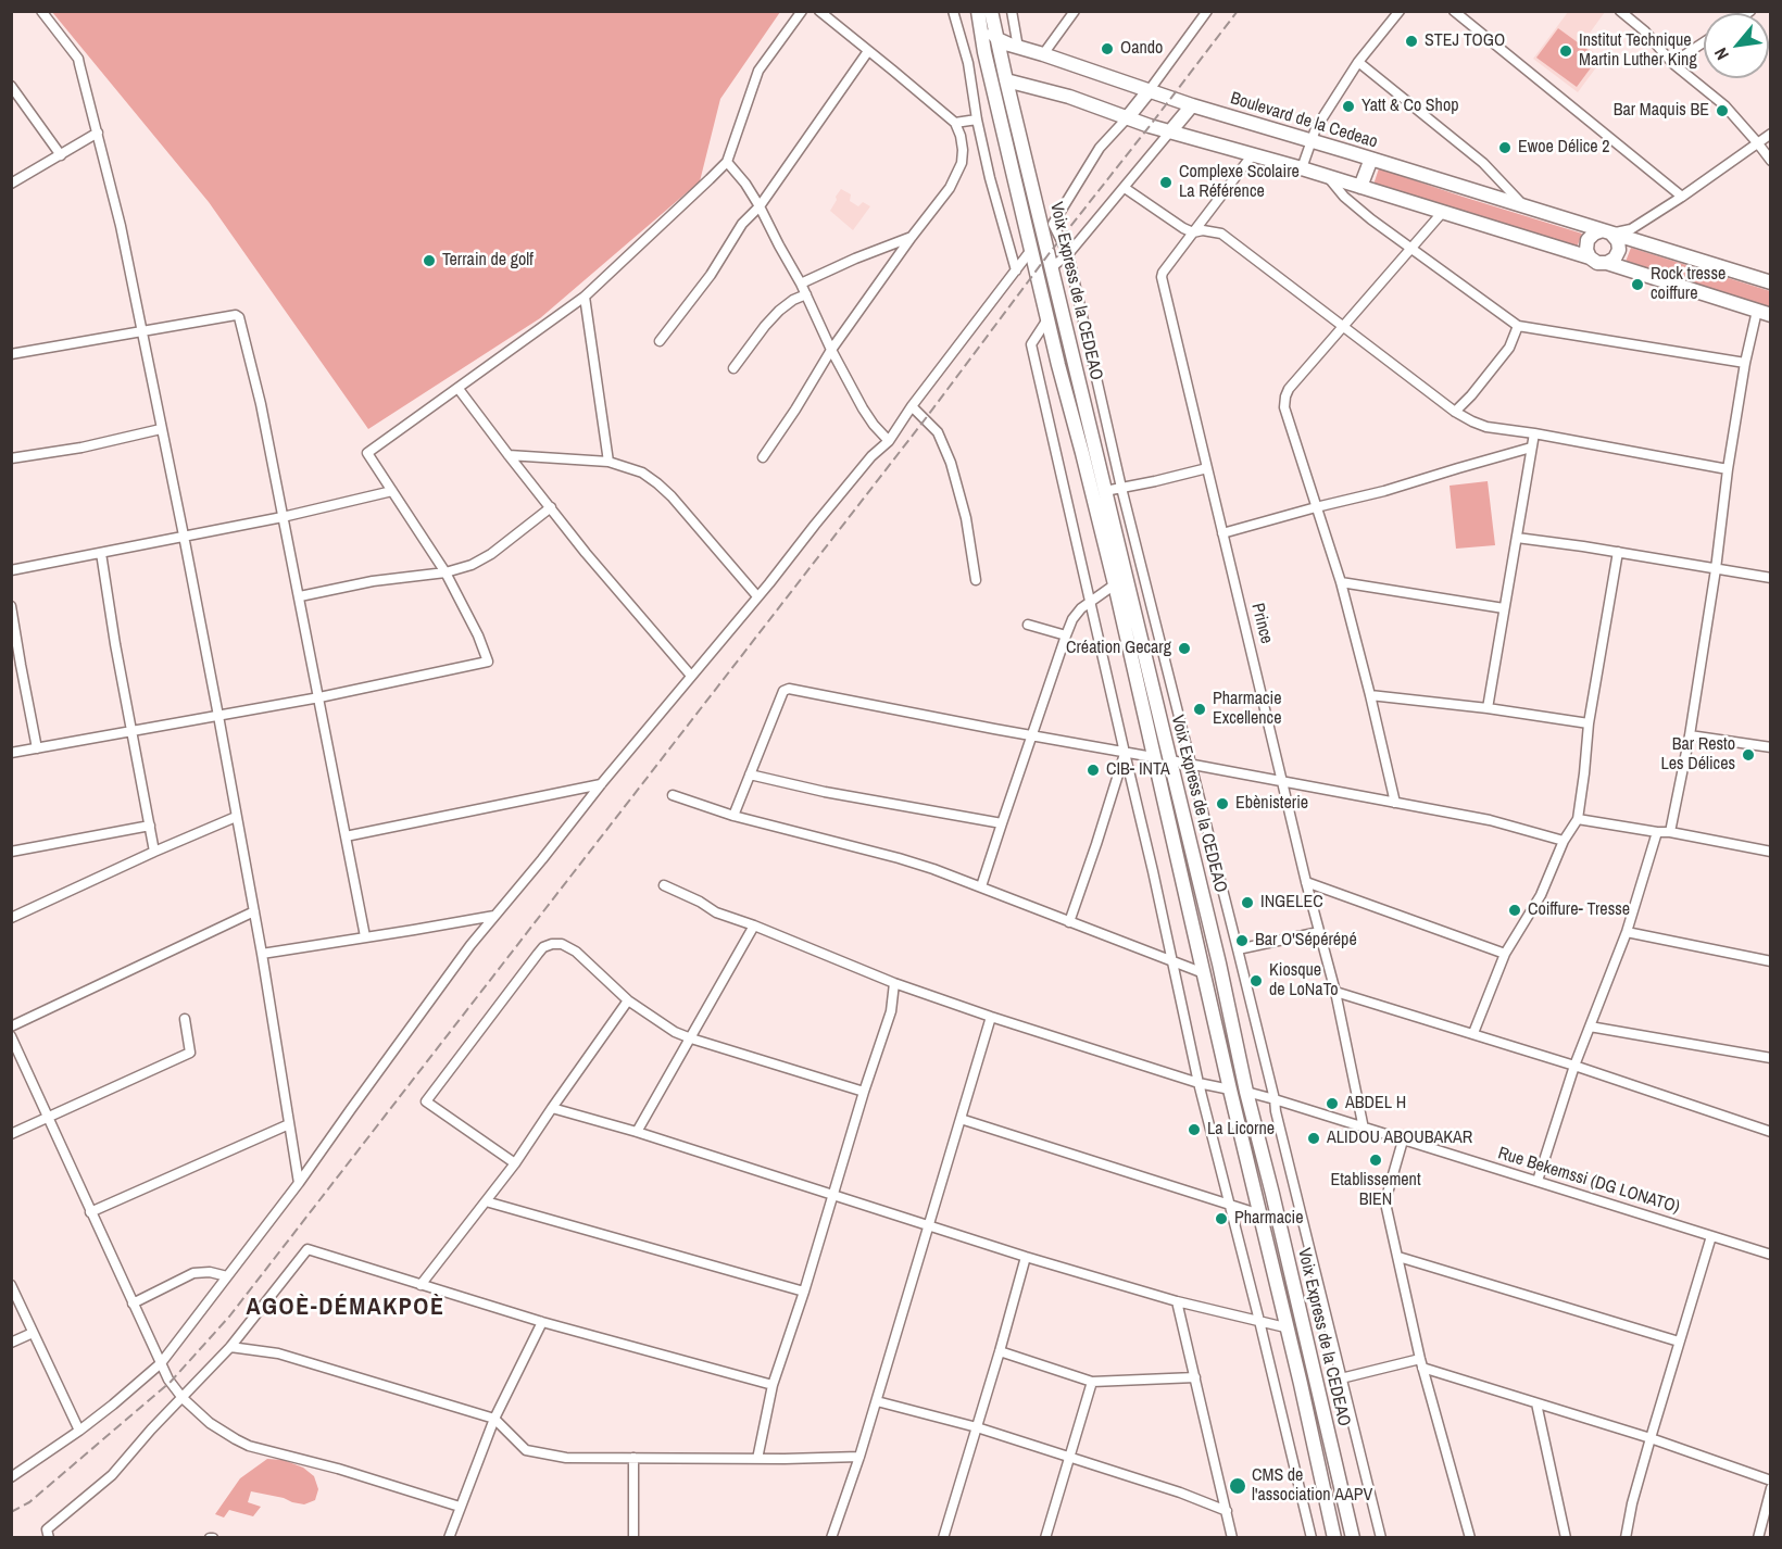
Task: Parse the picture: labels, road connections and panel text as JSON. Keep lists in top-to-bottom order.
{
  "streets": {
    "main road": ["Boulevard de la Cedeao", "Voix Express de la CEDEAO"],
    "street": ["Prince", "Rue Bekemssi (DG LONATO)"]
  },
  "crossings": [
    ["Boulevard de la Cedeao", "Voix Express de la CEDEAO"],
    ["Voix Express de la CEDEAO", "Rue Bekemssi (DG LONATO)"],
    ["Prince", "Rue Bekemssi (DG LONATO)"]
  ],
  "districts": ["AGOÈ-DÉMAKPOÈ"],
  "places": [
    "STEJ TOGO",
    "Oando",
    "Institut Technique Martin Luther King",
    "Yatt & Co Shop",
    "Bar Maquis BE",
    "Ewoe Délice 2",
    "Complexe Scolaire La Référence",
    "Terrain de golf",
    "Rock tresse coiffure",
    "Création Gecarg",
    "Pharmacie Excellence",
    "Bar Resto Les Délices",
    "CIB- INTA",
    "Ebènisterie",
    "INGELEC",
    "Coiffure- Tresse",
    "Bar O'Sépérépé",
    "Kiosque de LoNaTo",
    "ABDEL H",
    "La Licorne",
    "ALIDOU ABOUBAKAR",
    "Etablissement BIEN",
    "Pharmacie",
    "CMS de l'association AAPV"
  ],
  "north": "bottom left"
}
